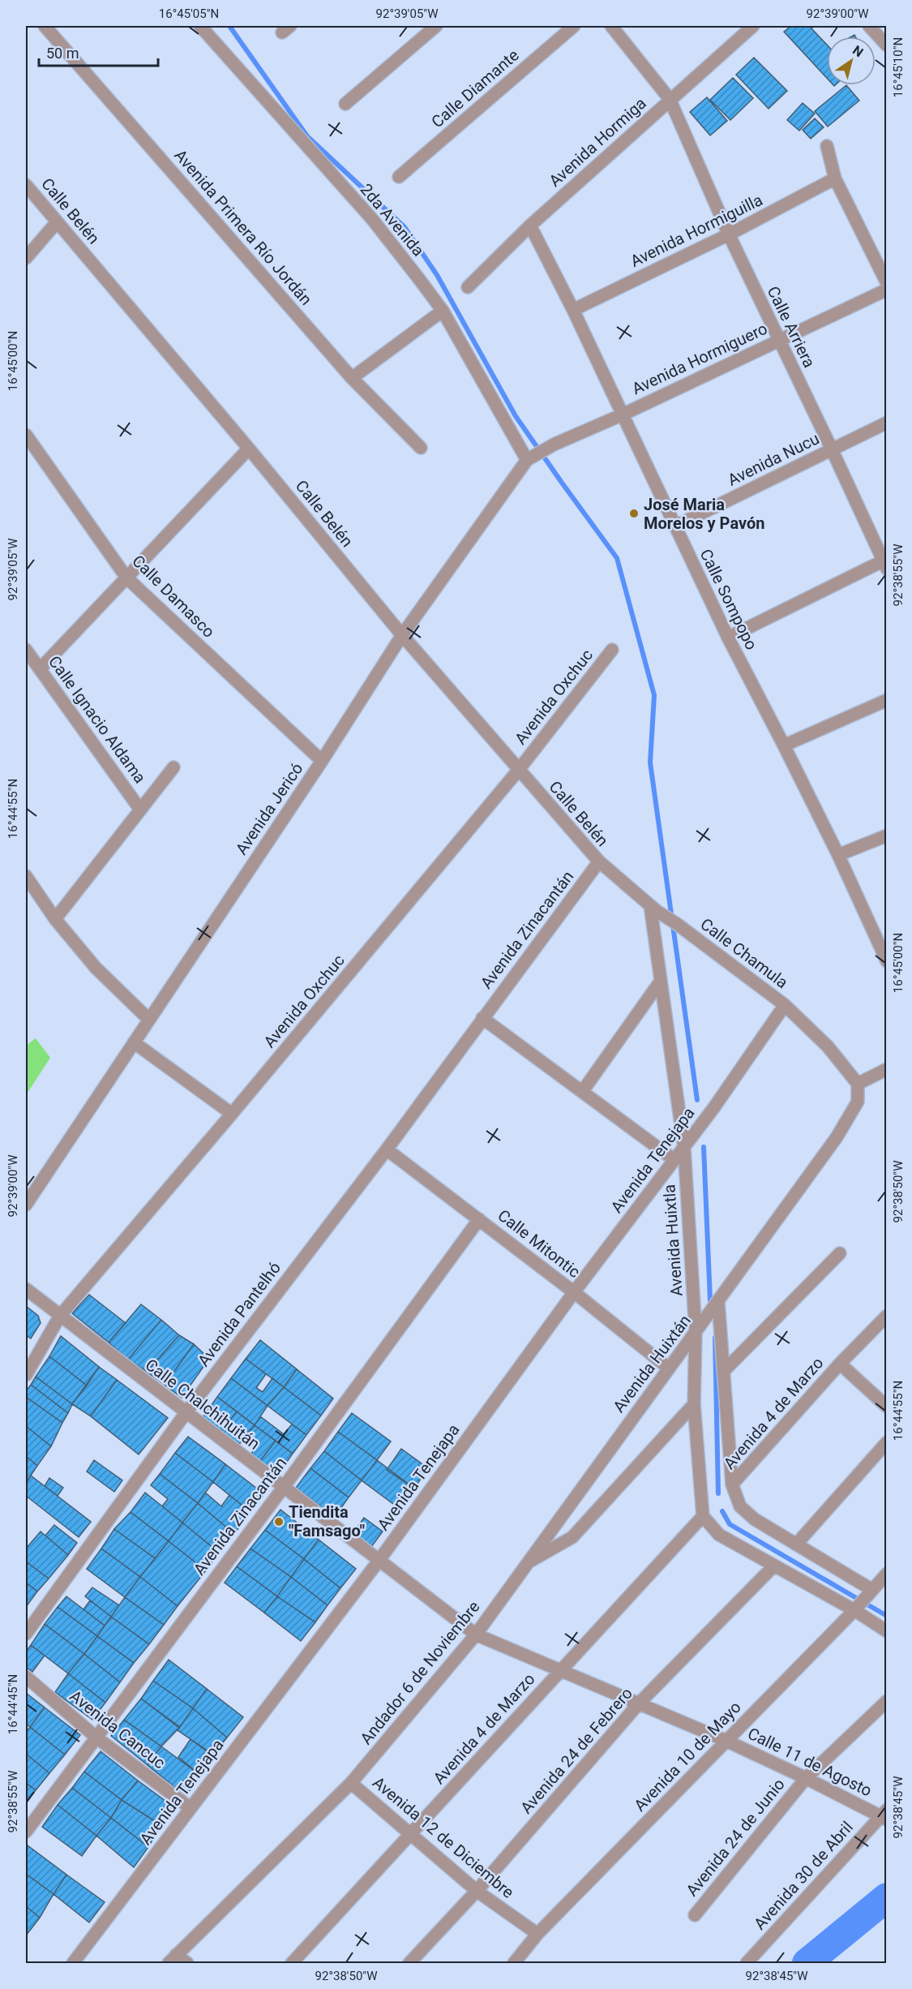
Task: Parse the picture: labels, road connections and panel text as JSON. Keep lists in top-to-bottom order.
{
  "streets": {
    "street": [
      "Calle Diamante",
      "Avenida Hormiga",
      "Calle Belén",
      "2da Avenida",
      "Avenida Primera Río Jordán",
      "Avenida Hormiguilla",
      "Calle Arriera",
      "Avenida Hormiguero",
      "Avenida Nucu",
      "Calle Damasco",
      "Calle Sompopo",
      "Avenida Oxchuc",
      "Calle Ignacio Aldama",
      "Avenida Jericó",
      "Avenida Zinacantán",
      "Calle Chamula",
      "Avenida Tenejapa",
      "Avenida Huixtla",
      "Calle Mitontic",
      "Avenida Pantelhó",
      "Avenida Huixtán",
      "Calle Chalchihuitán",
      "Avenida 4 de Marzo",
      "Andador 6 de Noviembre",
      "Avenida Cancuc",
      "Avenida 24 de Febrero",
      "Avenida 10 de Mayo",
      "Calle 11 de Agosto",
      "Avenida 12 de Diciembre",
      "Avenida 24 de Junio",
      "Avenida 30 de Abril"
    ]
  },
  "crossings": [
    ["Avenida Hormiga", "Calle Arriera"],
    ["Avenida Hormiga", "Calle Sompopo"],
    ["Calle Belén", "Avenida Oxchuc"],
    ["Calle Belén", "Avenida Jericó"],
    ["Calle Belén", "Avenida Zinacantán"],
    ["Calle Belén", "Calle Chamula"],
    ["2da Avenida", "Avenida Jericó"],
    ["Avenida Hormiguilla", "Calle Arriera"],
    ["Avenida Hormiguilla", "Calle Sompopo"],
    ["Calle Arriera", "Avenida Hormiguero"],
    ["Calle Arriera", "Avenida Nucu"],
    ["Avenida Hormiguero", "Calle Sompopo"],
    ["Avenida Hormiguero", "Avenida Jericó"],
    ["Avenida Nucu", "Calle Sompopo"],
    ["Calle Damasco", "Avenida Jericó"],
    ["Avenida Oxchuc", "Calle Chalchihuitán"],
    ["Avenida Zinacantán", "Calle Chamula"],
    ["Avenida Zinacantán", "Calle Mitontic"],
    ["Avenida Zinacantán", "Avenida Pantelhó"],
    ["Avenida Zinacantán", "Calle Chalchihuitán"],
    ["Avenida Zinacantán", "Avenida Cancuc"],
    ["Calle Chamula", "Avenida Tenejapa"],
    ["Calle Chamula", "Avenida Huixtla"],
    ["Calle Chamula", "Avenida Huixtán"],
    ["Avenida Tenejapa", "Avenida Huixtla"],
    ["Avenida Tenejapa", "Calle Mitontic"],
    ["Avenida Tenejapa", "Calle Chalchihuitán"],
    ["Avenida Tenejapa", "Avenida Cancuc"],
    ["Avenida Huixtla", "Avenida Huixtán"],
    ["Avenida Huixtla", "Avenida 4 de Marzo"],
    ["Avenida Huixtla", "Andador 6 de Noviembre"],
    ["Calle Mitontic", "Avenida Pantelhó"],
    ["Calle Mitontic", "Avenida Huixtán"],
    ["Avenida Pantelhó", "Calle Chalchihuitán"],
    ["Avenida Huixtán", "Andador 6 de Noviembre"],
    ["Calle Chalchihuitán", "Andador 6 de Noviembre"],
    ["Calle Chalchihuitán", "Calle 11 de Agosto"],
    ["Avenida 4 de Marzo", "Calle 11 de Agosto"],
    ["Avenida 4 de Marzo", "Avenida 12 de Diciembre"],
    ["Andador 6 de Noviembre", "Calle 11 de Agosto"],
    ["Andador 6 de Noviembre", "Avenida 12 de Diciembre"],
    ["Avenida 24 de Febrero", "Calle 11 de Agosto"],
    ["Avenida 24 de Febrero", "Avenida 12 de Diciembre"],
    ["Avenida 10 de Mayo", "Calle 11 de Agosto"],
    ["Avenida 10 de Mayo", "Avenida 12 de Diciembre"],
    ["Calle 11 de Agosto", "Avenida 24 de Junio"],
    ["Calle 11 de Agosto", "Avenida 30 de Abril"]
  ],
  "places": ["José Maria Morelos y Pavón", "Tiendita \"Famsago\""],
  "scale_bar": "50 m",
  "north": "top right",
  "coordinates": [
    "16°45'05\"N",
    "92°39'05\"W",
    "92°39'00\"W",
    "16°45'10\"N",
    "16°45'00\"N",
    "92°38'55\"W",
    "16°44'55\"N",
    "92°38'50\"W",
    "16°44'45\"N",
    "92°38'45\"W"
  ]
}
